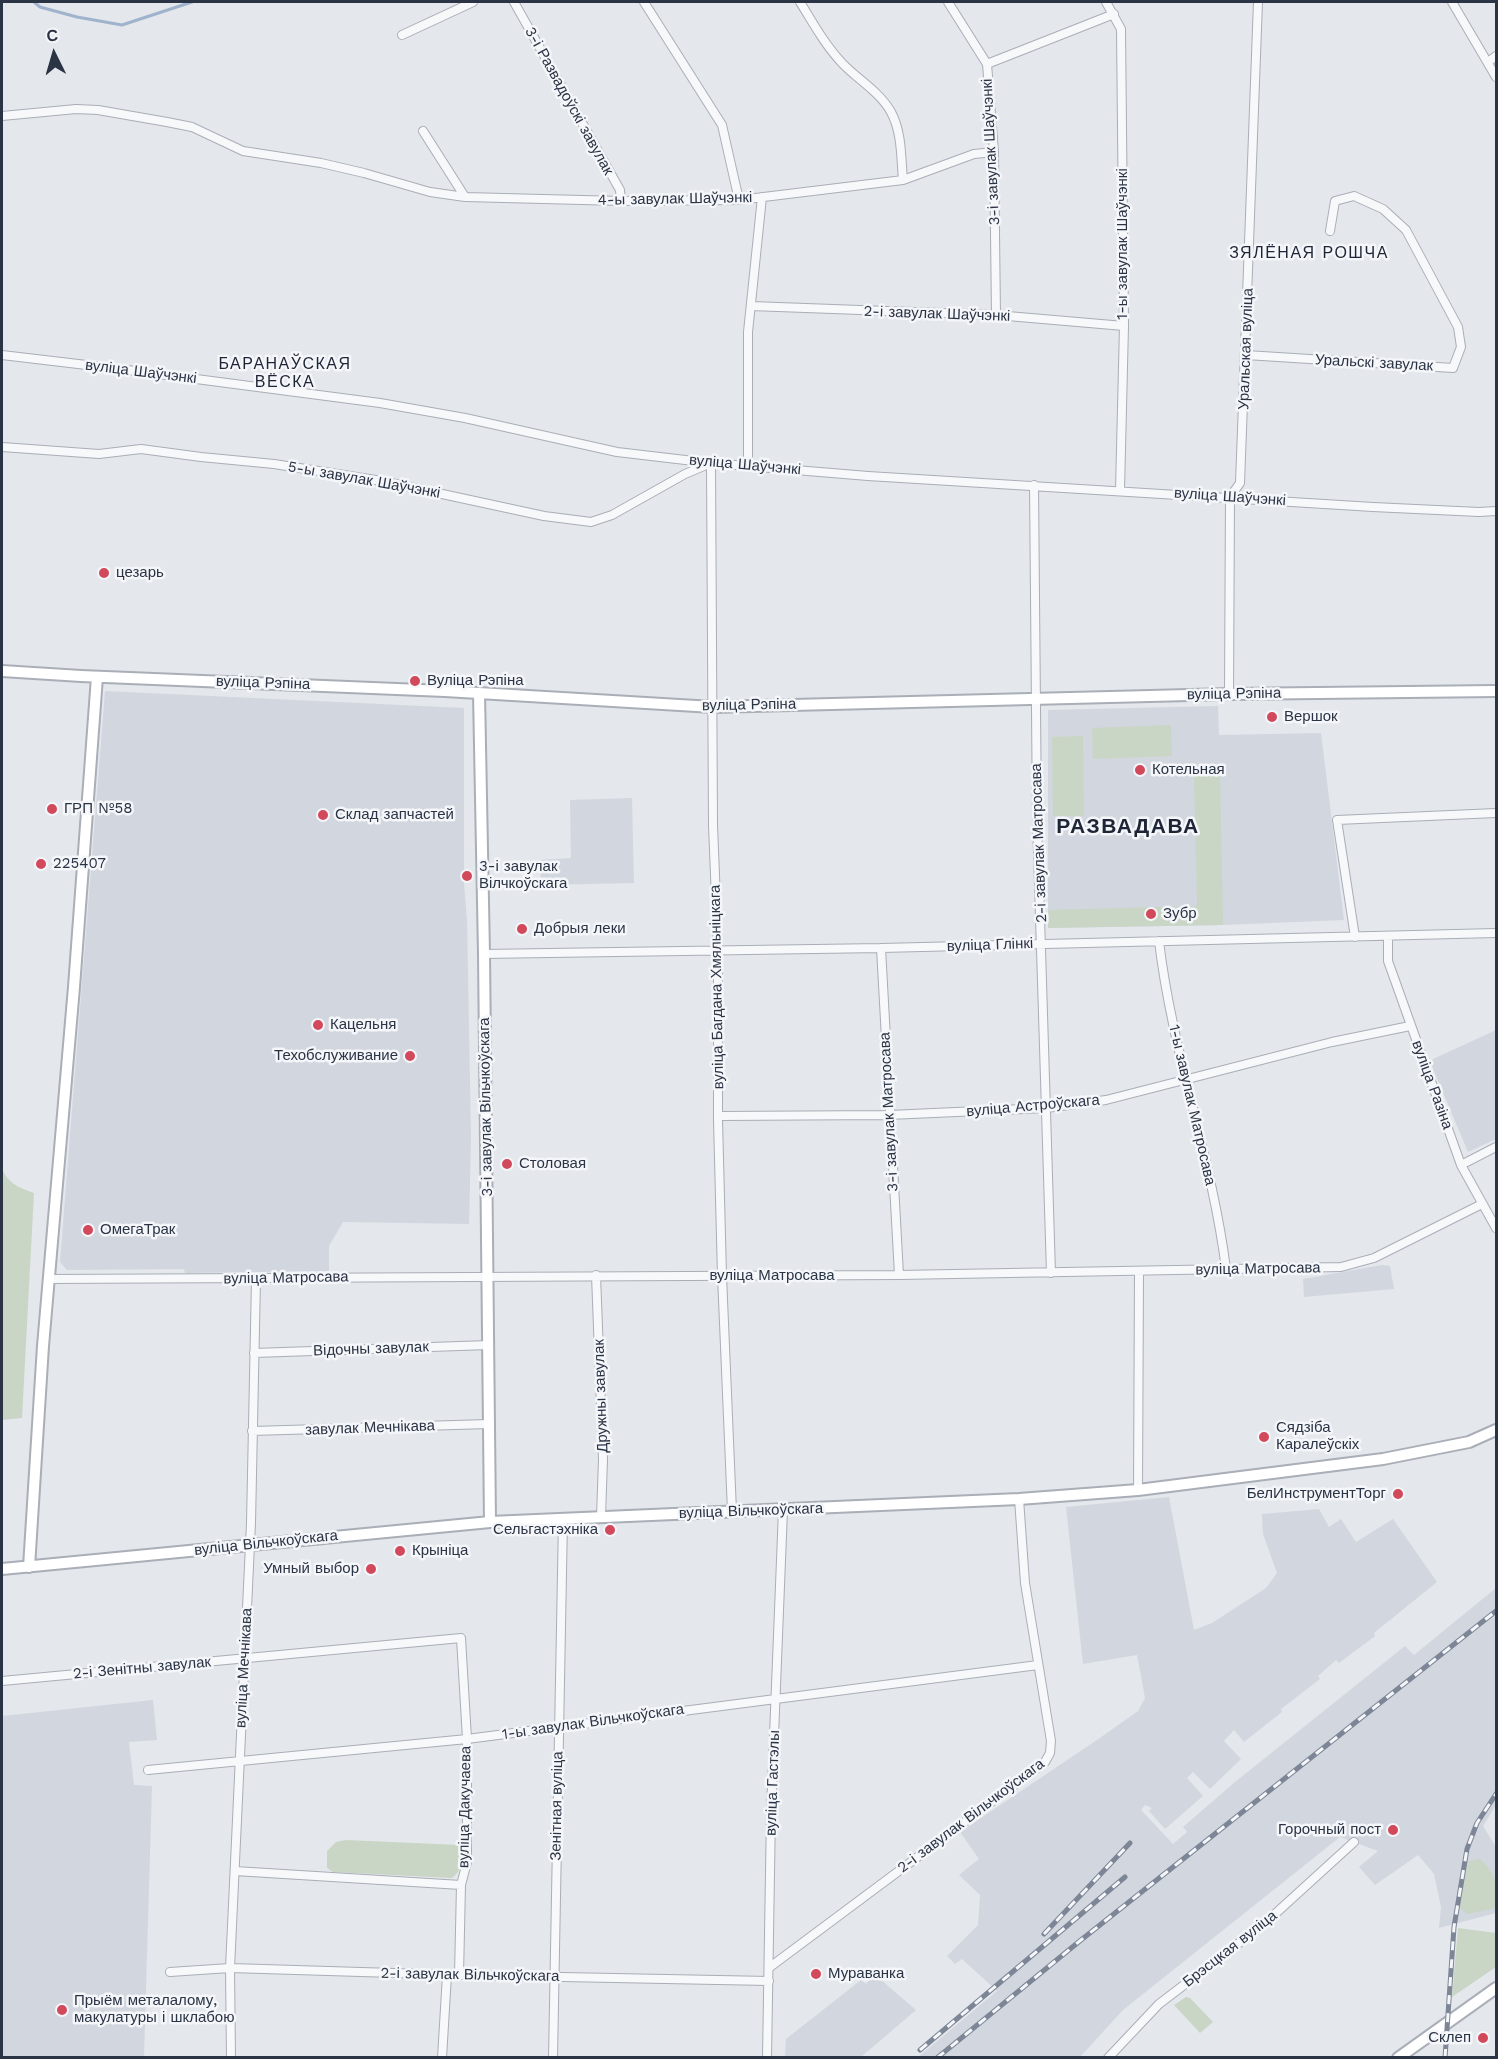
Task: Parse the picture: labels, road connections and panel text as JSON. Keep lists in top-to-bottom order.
{
  "streets": {
    "street": [
      "3-і Развадоўскі завулак",
      "3-і завулак Шаўчэнкі",
      "4-ы завулак Шаўчэнкі",
      "1-ы завулак Шаўчэнкі",
      "2-і завулак Шаўчэнкі",
      "Уральская вуліца",
      "Уральскі завулак",
      "вуліца Шаўчэнкі",
      "5-ы завулак Шаўчэнкі",
      "вуліца Рэпіна",
      "2-і завулак Матросава",
      "вуліца Глінкі",
      "вуліца Багдана Хмяльніцкага",
      "вуліца Разіна",
      "1-ы завулак Матросава",
      "вуліца Астроўскага",
      "3-і завулак Вільчкоўскага",
      "3-і завулак Матросава",
      "вуліца Матросава",
      "Відочны завулак",
      "Дружны завулак",
      "завулак Мечнікава",
      "вуліца Вільчкоўскага",
      "2-і Зенітны завулак",
      "вуліца Мечнікава",
      "1-ы завулак Вільчкоўскага",
      "вуліца Гастэлы",
      "Зенітная вуліца",
      "вуліца Дакучаева",
      "2-і завулак Вільчкоўскага",
      "Брэсцкая вуліца"
    ]
  },
  "crossings": [
    ["3-і Развадоўскі завулак", "4-ы завулак Шаўчэнкі"],
    ["3-і завулак Шаўчэнкі", "4-ы завулак Шаўчэнкі"],
    ["3-і завулак Шаўчэнкі", "2-і завулак Шаўчэнкі"],
    ["1-ы завулак Шаўчэнкі", "2-і завулак Шаўчэнкі"],
    ["1-ы завулак Шаўчэнкі", "вуліца Шаўчэнкі"],
    ["Уральская вуліца", "Уральскі завулак"],
    ["Уральская вуліца", "вуліца Шаўчэнкі"],
    ["Уральская вуліца", "вуліца Рэпіна"],
    ["вуліца Шаўчэнкі", "5-ы завулак Шаўчэнкі"],
    ["вуліца Шаўчэнкі", "2-і завулак Матросава"],
    ["вуліца Шаўчэнкі", "вуліца Багдана Хмяльніцкага"],
    ["5-ы завулак Шаўчэнкі", "вуліца Багдана Хмяльніцкага"],
    ["вуліца Рэпіна", "2-і завулак Матросава"],
    ["вуліца Рэпіна", "вуліца Багдана Хмяльніцкага"],
    ["вуліца Рэпіна", "3-і завулак Вільчкоўскага"],
    ["2-і завулак Матросава", "вуліца Глінкі"],
    ["2-і завулак Матросава", "вуліца Астроўскага"],
    ["2-і завулак Матросава", "вуліца Матросава"],
    ["вуліца Глінкі", "вуліца Багдана Хмяльніцкага"],
    ["вуліца Глінкі", "вуліца Разіна"],
    ["вуліца Глінкі", "1-ы завулак Матросава"],
    ["вуліца Глінкі", "3-і завулак Вільчкоўскага"],
    ["вуліца Глінкі", "3-і завулак Матросава"],
    ["вуліца Багдана Хмяльніцкага", "вуліца Астроўскага"],
    ["вуліца Багдана Хмяльніцкага", "вуліца Матросава"],
    ["вуліца Багдана Хмяльніцкага", "вуліца Вільчкоўскага"],
    ["вуліца Разіна", "вуліца Астроўскага"],
    ["вуліца Разіна", "вуліца Матросава"],
    ["1-ы завулак Матросава", "вуліца Астроўскага"],
    ["1-ы завулак Матросава", "вуліца Матросава"],
    ["вуліца Астроўскага", "3-і завулак Матросава"],
    ["3-і завулак Вільчкоўскага", "вуліца Матросава"],
    ["3-і завулак Вільчкоўскага", "Відочны завулак"],
    ["3-і завулак Вільчкоўскага", "завулак Мечнікава"],
    ["3-і завулак Вільчкоўскага", "вуліца Вільчкоўскага"],
    ["3-і завулак Матросава", "вуліца Матросава"],
    ["вуліца Матросава", "Дружны завулак"],
    ["вуліца Матросава", "вуліца Мечнікава"],
    ["Відочны завулак", "вуліца Мечнікава"],
    ["Дружны завулак", "вуліца Вільчкоўскага"],
    ["завулак Мечнікава", "вуліца Мечнікава"],
    ["вуліца Вільчкоўскага", "вуліца Мечнікава"],
    ["вуліца Вільчкоўскага", "вуліца Гастэлы"],
    ["вуліца Вільчкоўскага", "Зенітная вуліца"],
    ["вуліца Вільчкоўскага", "2-і завулак Вільчкоўскага"],
    ["2-і Зенітны завулак", "вуліца Мечнікава"],
    ["2-і Зенітны завулак", "вуліца Дакучаева"],
    ["вуліца Мечнікава", "1-ы завулак Вільчкоўскага"],
    ["вуліца Мечнікава", "2-і завулак Вільчкоўскага"],
    ["1-ы завулак Вільчкоўскага", "вуліца Гастэлы"],
    ["1-ы завулак Вільчкоўскага", "Зенітная вуліца"],
    ["1-ы завулак Вільчкоўскага", "вуліца Дакучаева"],
    ["1-ы завулак Вільчкоўскага", "2-і завулак Вільчкоўскага"],
    ["вуліца Гастэлы", "2-і завулак Вільчкоўскага"],
    ["Зенітная вуліца", "2-і завулак Вільчкоўскага"],
    ["вуліца Дакучаева", "2-і завулак Вільчкоўскага"]
  ],
  "districts": ["ЗЯЛЁНАЯ РОШЧА", "БАРАНАЎСКАЯ ВЁСКА", "РАЗВАДАВА"],
  "places": [
    "цезарь",
    "Вуліца Рэпіна",
    "Вершок",
    "Котельная",
    "ГРП №58",
    "Склад запчастей",
    "225407",
    "3-і завулак Вілчкоўскага",
    "Зубр",
    "Добрыя леки",
    "Кацельня",
    "Техобслуживание",
    "Столовая",
    "ОмегаТрак",
    "Сядзіба Каралеўскіх",
    "БелИнструментТорг",
    "Сельгастэхніка",
    "Крыніца",
    "Умный выбор",
    "Горочный пост",
    "Мураванка",
    "Прыём металалому, макулатуры і шклабою",
    "Склеп"
  ],
  "north": "top"
}
